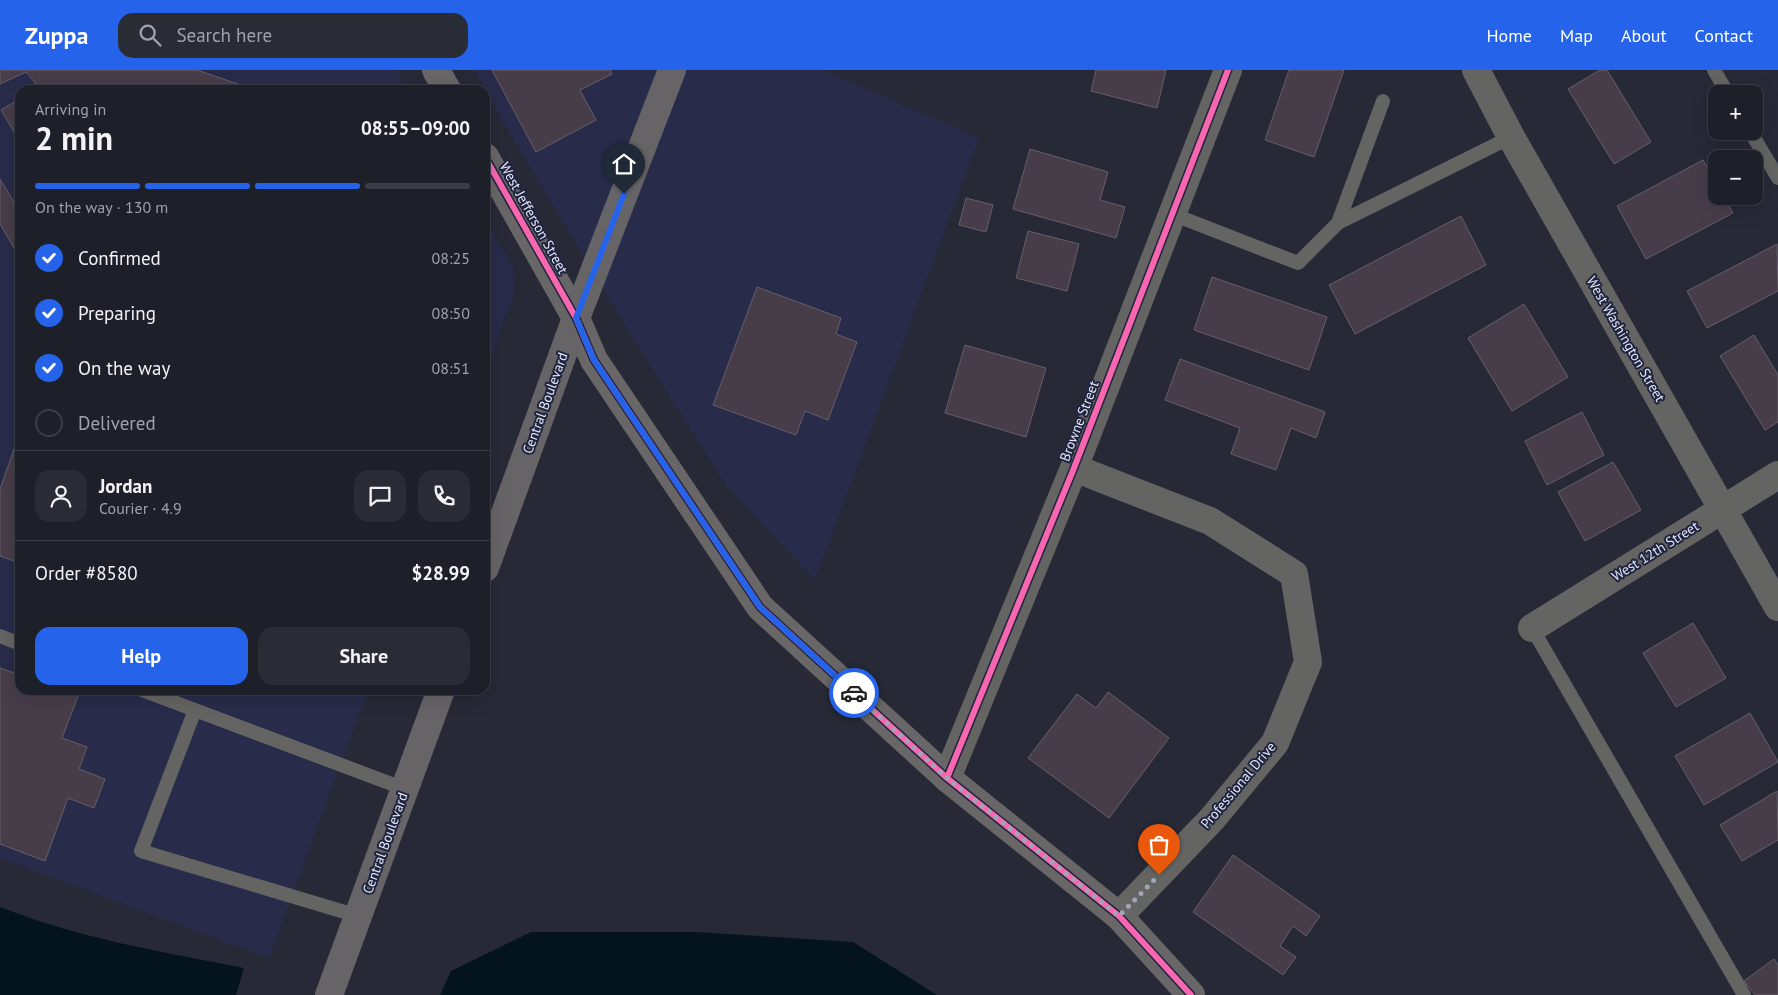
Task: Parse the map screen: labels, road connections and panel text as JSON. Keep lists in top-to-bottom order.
{
  "streets": {
    "main road": ["Central Boulevard"],
    "street": [
      "West Jefferson Street",
      "West Washington Street",
      "Browne Street",
      "West 12th Street",
      "Professional Drive"
    ]
  },
  "crossings": [
    ["West Jefferson Street", "Central Boulevard"],
    ["West Jefferson Street", "Browne Street"],
    ["West Jefferson Street", "Professional Drive"],
    ["West Washington Street", "West 12th Street"],
    ["Browne Street", "Professional Drive"]
  ],
  "page": {
    "header": "Zuppa",
    "search": "Search here",
    "nav": [
      "Home",
      "Map",
      "About",
      "Contact"
    ],
    "map_buttons": ["+", "−"],
    "heading": ["2 min", "Arriving in", "08:55–09:00"],
    "panel": [
      "Jordan",
      "Courier · 4.9",
      "Order #8580",
      "$28.99"
    ],
    "bar": "On the way · 130 m",
    "list": [
      ["Confirmed", "08:25"],
      ["Preparing", "08:50"],
      ["On the way", "08:51"],
      "Delivered"
    ],
    "buttons": ["Help", "Share"]
  }
}
